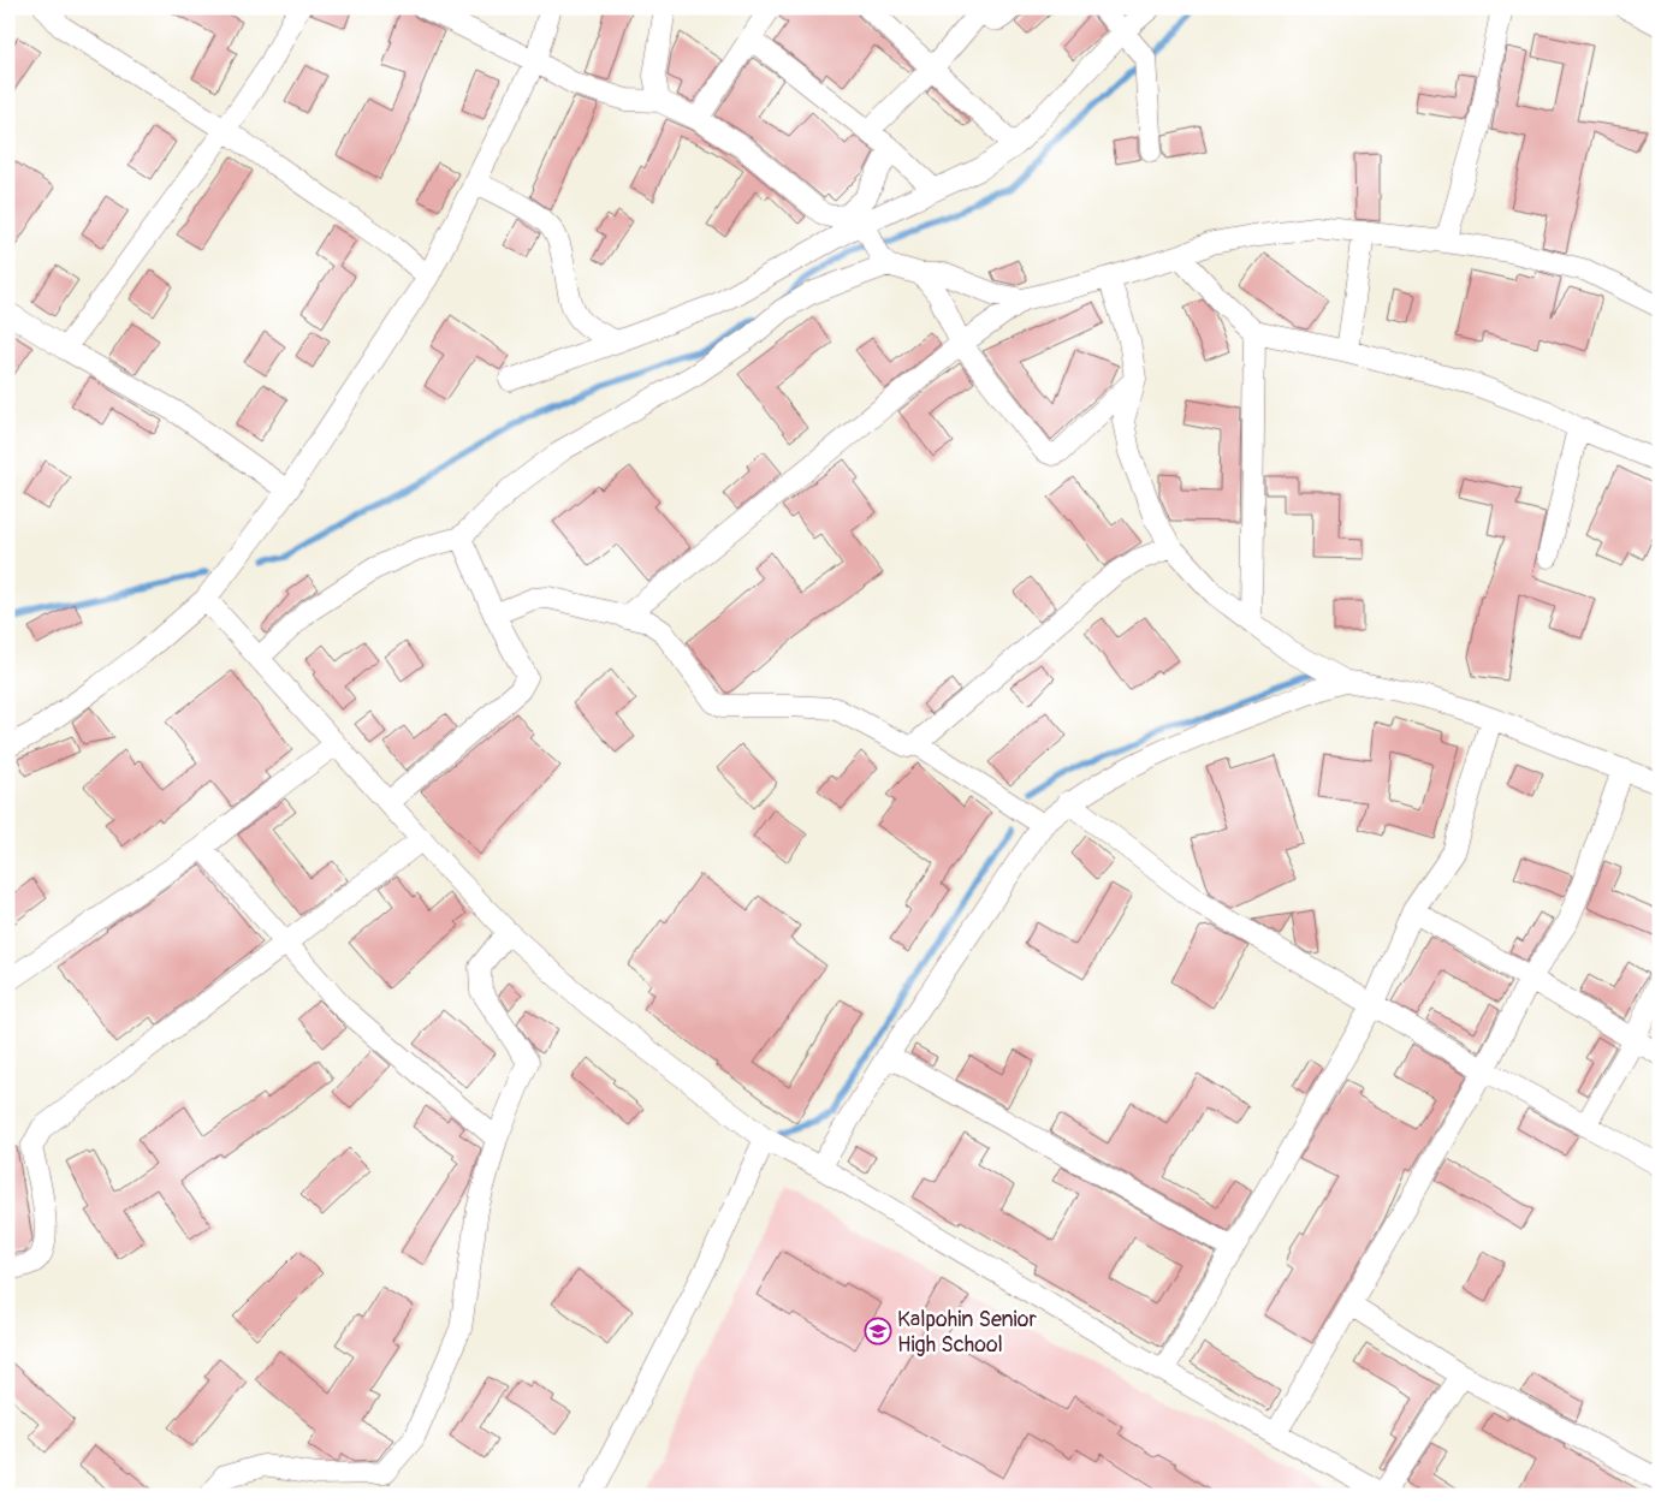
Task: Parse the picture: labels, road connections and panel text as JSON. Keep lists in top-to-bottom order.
{
  "places": {
    "school or university": ["Kalpohin Senior High School"]
  }
}
